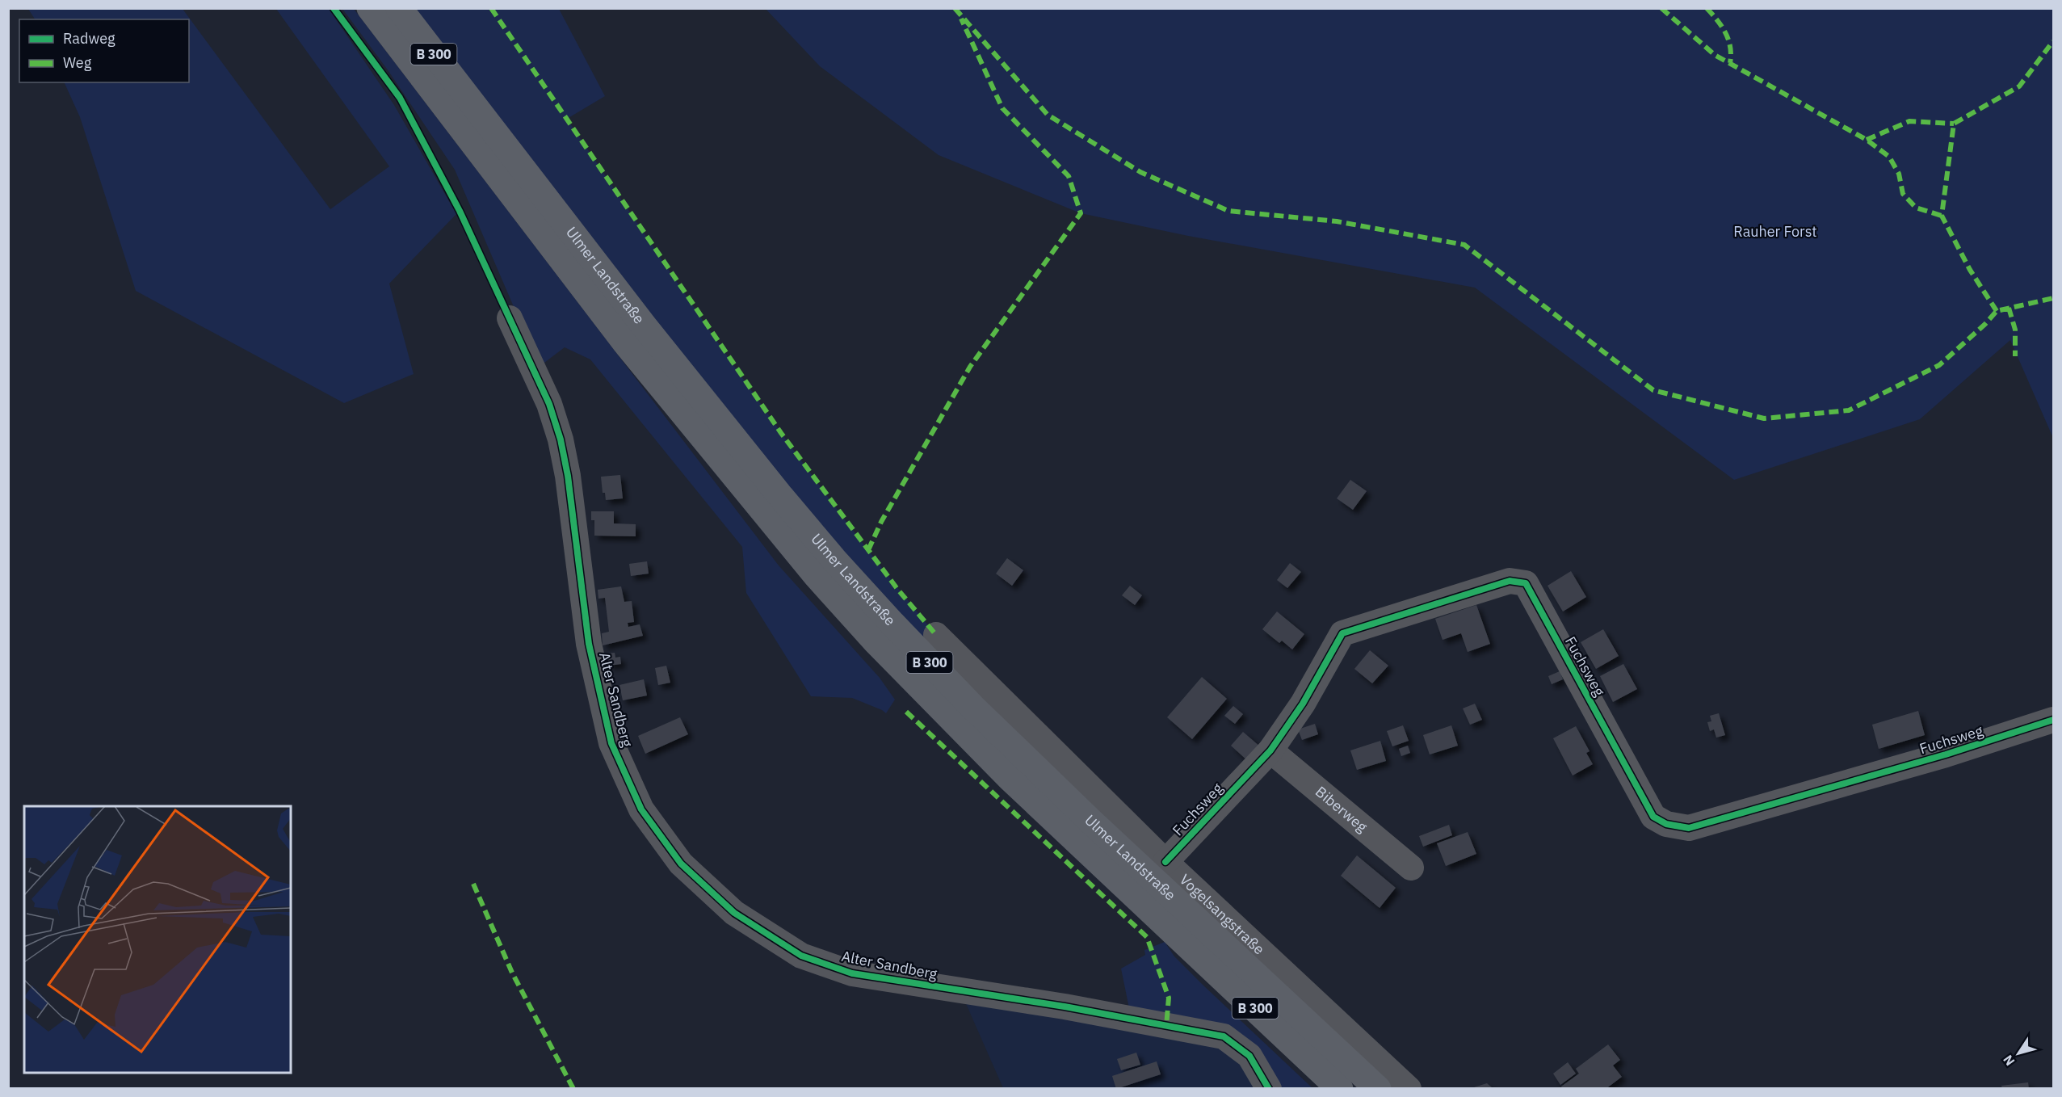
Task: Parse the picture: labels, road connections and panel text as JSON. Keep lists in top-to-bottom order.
{
  "streets": {
    "main road": ["B 300", "Ulmer Landstraße"],
    "street": [
      "Fuchsweg",
      "Alter Sandberg",
      "Biberweg",
      "Vogelsangstraße"
    ]
  },
  "crossings": [
    ["Fuchsweg", "Biberweg"],
    ["Fuchsweg", "Vogelsangstraße"]
  ],
  "parks": ["Rauher Forst"],
  "legend": ["Radweg", "Weg"],
  "north": "bottom left"
}
